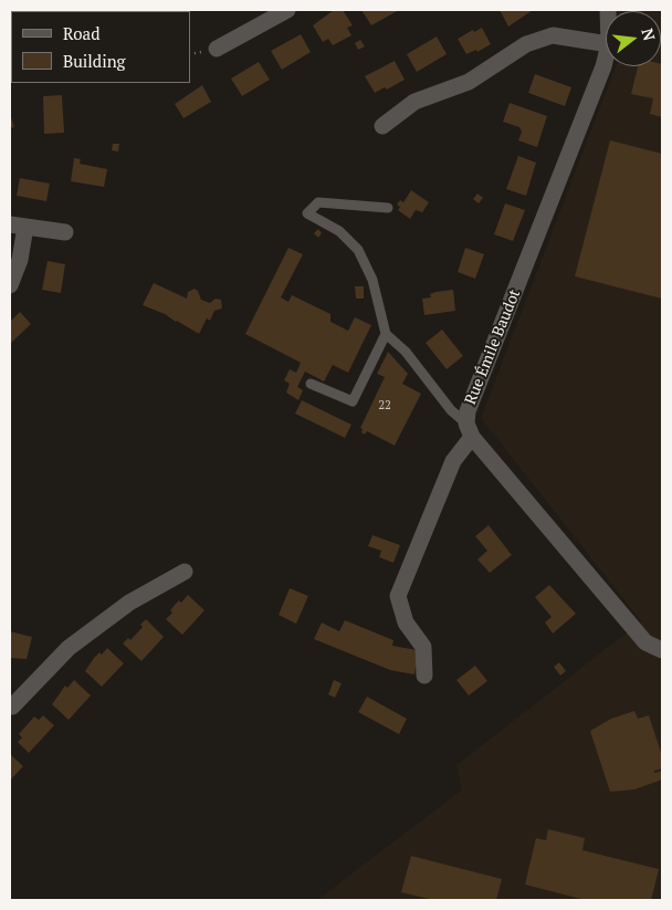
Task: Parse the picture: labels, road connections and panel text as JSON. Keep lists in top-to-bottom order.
{
  "streets": {
    "street": ["Rue Émile Baudot"]
  },
  "house_numbers": ["22"],
  "legend": ["Road", "Building"],
  "north": "right"
}
